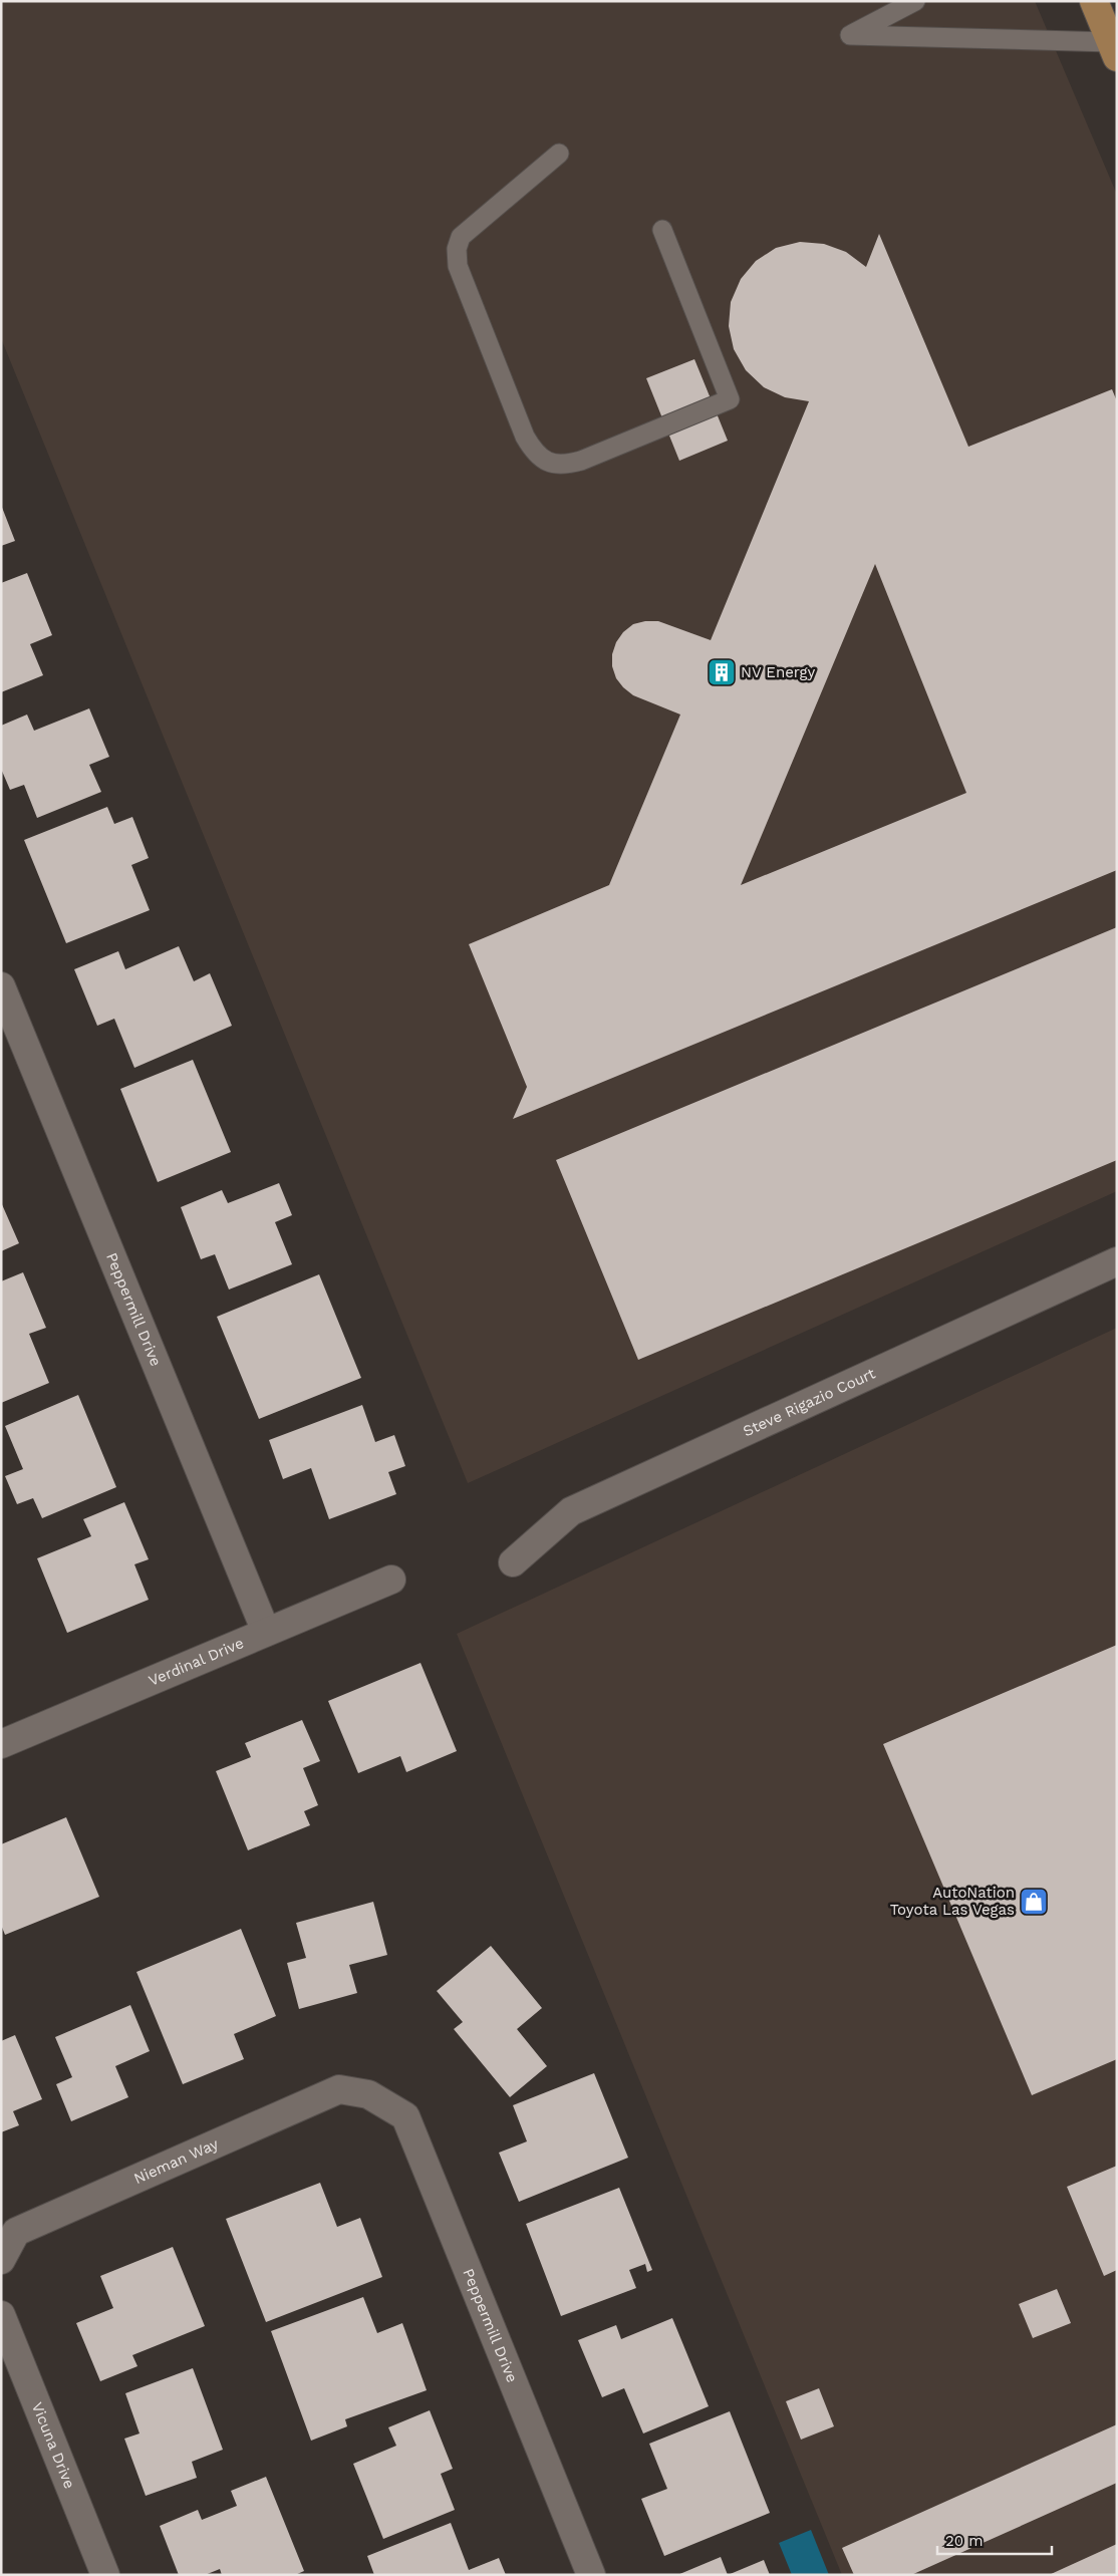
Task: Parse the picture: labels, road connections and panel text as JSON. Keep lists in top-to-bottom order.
{
  "streets": {
    "street": [
      "Peppermill Drive",
      "Steve Rigazio Court",
      "Verdinal Drive",
      "Nieman Way",
      "Vicuna Drive"
    ]
  },
  "crossings": [
    ["Peppermill Drive", "Verdinal Drive"],
    ["Peppermill Drive", "Nieman Way"]
  ],
  "places": {
    "building": ["NV Energy"],
    "shop": ["AutoNation Toyota Las Vegas"]
  },
  "scale_bar": "20 m"
}
